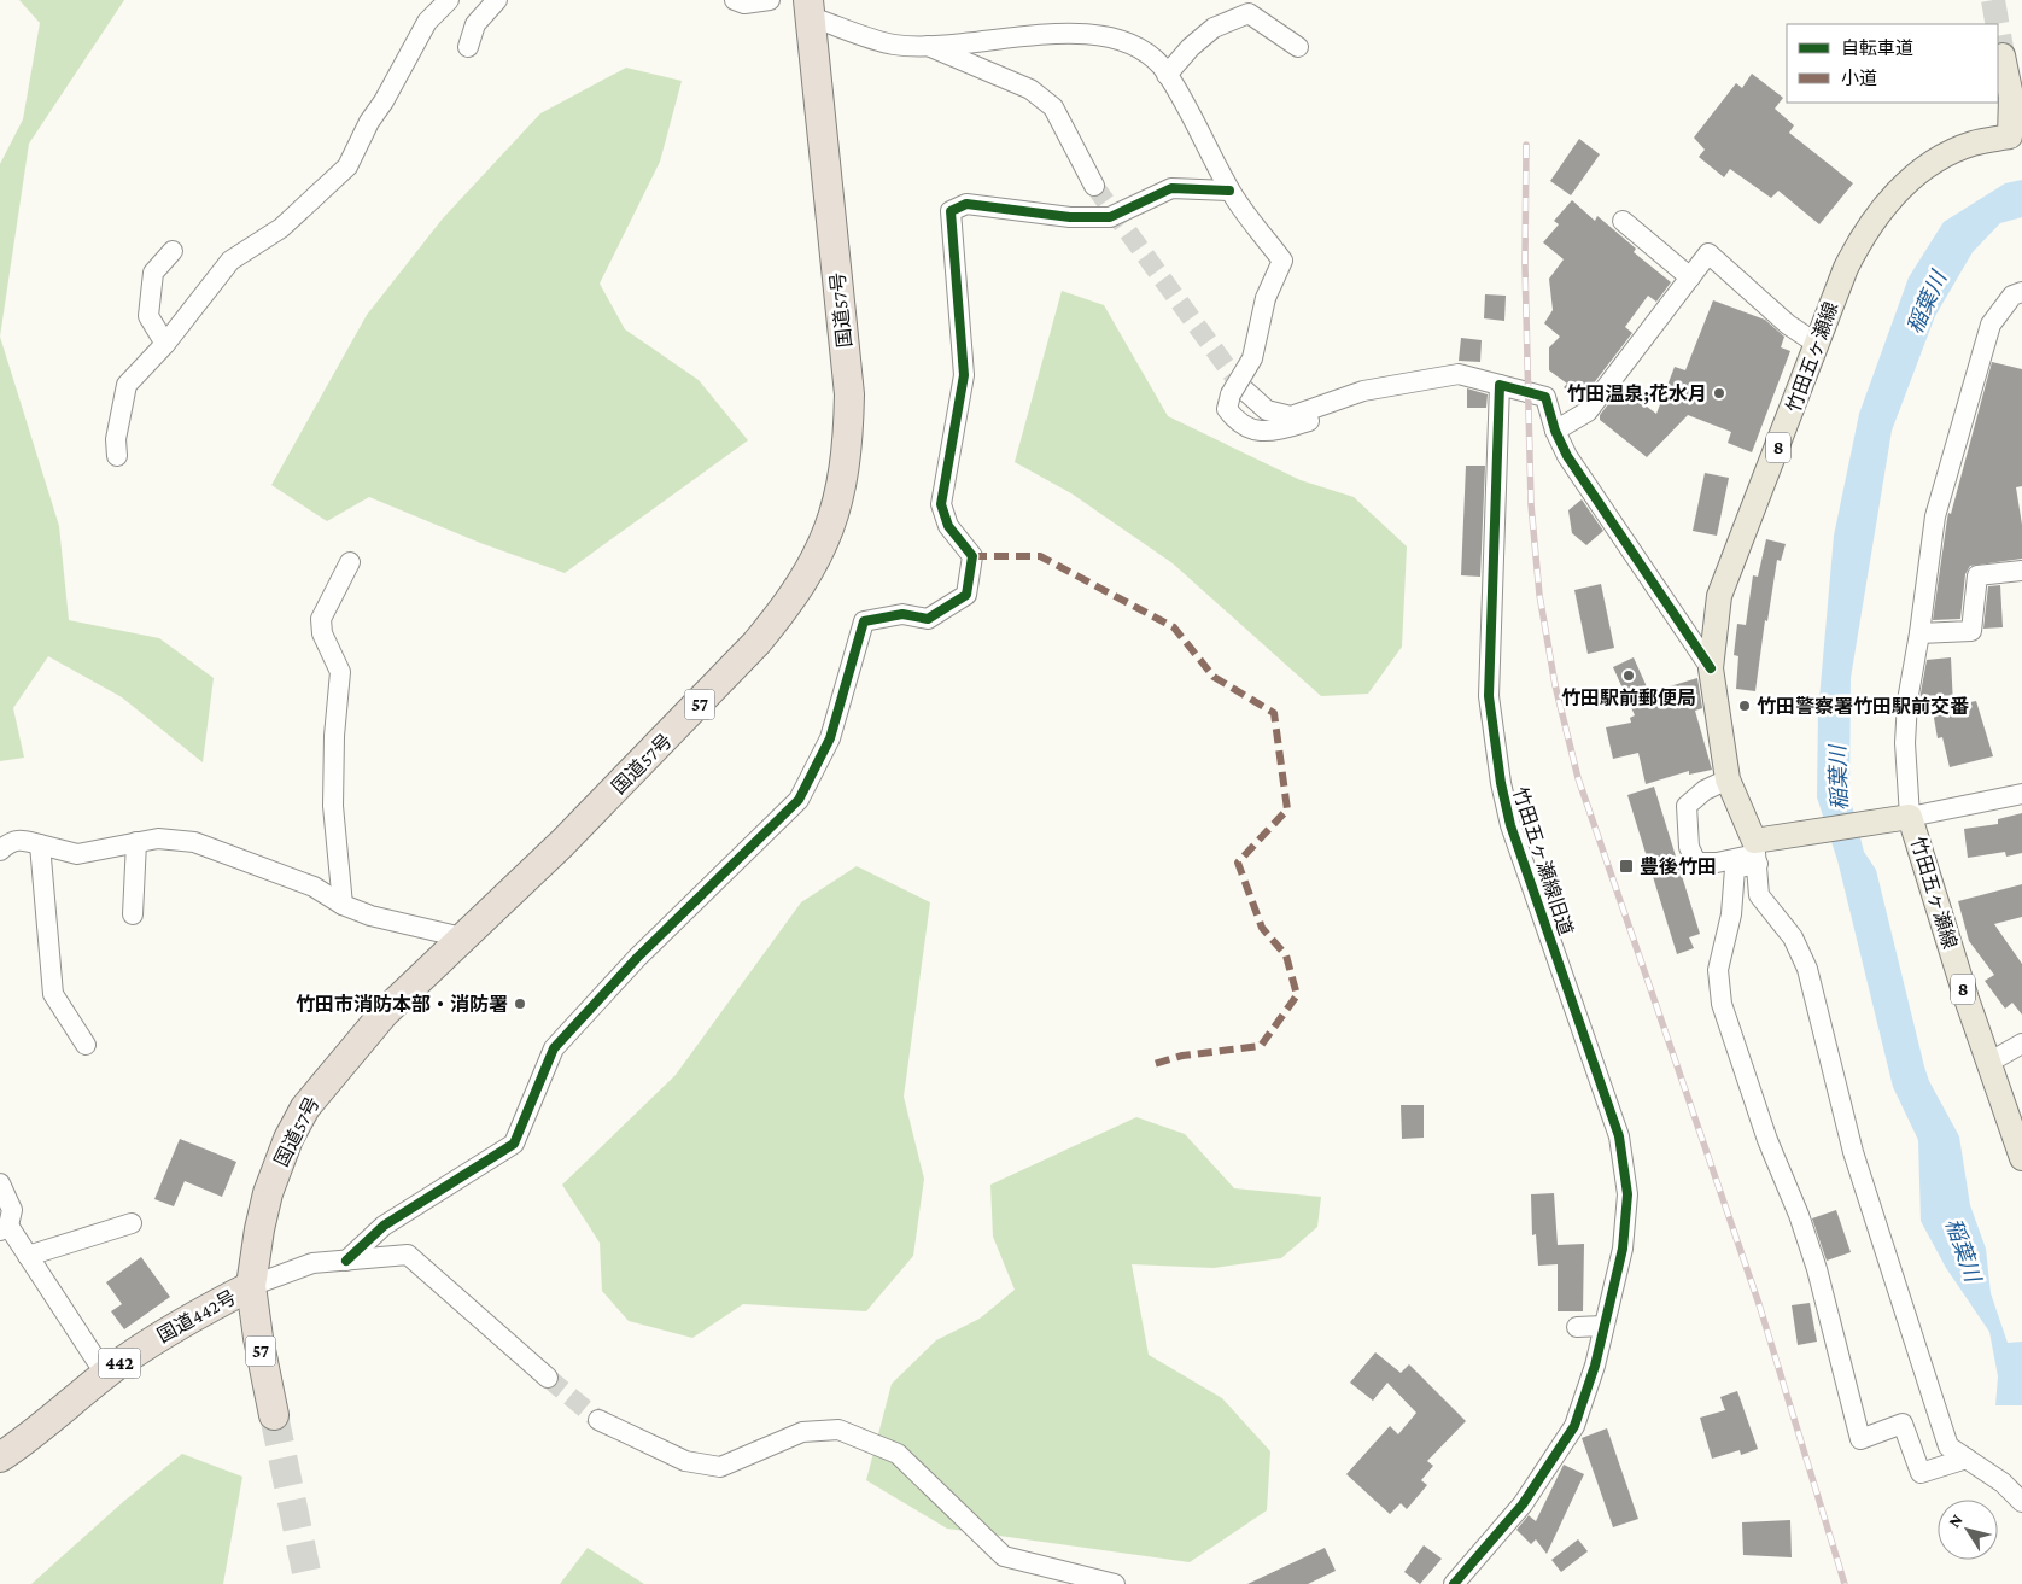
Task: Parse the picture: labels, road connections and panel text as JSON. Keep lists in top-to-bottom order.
{
  "streets": {
    "highway": [
      "国道57号",
      "57",
      "国道442号",
      "442"
    ],
    "main road": ["竹田五ヶ瀬線", "8"],
    "street": ["竹田五ヶ瀬線旧道"]
  },
  "crossings": [
    ["国道57号", "国道442号"]
  ],
  "water": ["稲葉川"],
  "places": {
    "other": [
      "竹田温泉;花水月",
      "竹田駅前郵便局",
      "竹田警察署竹田駅前交番",
      "竹田市消防本部・消防署"
    ],
    "transit": ["豊後竹田"]
  },
  "legend": ["自転車道", "小道"],
  "north": "top left"
}
